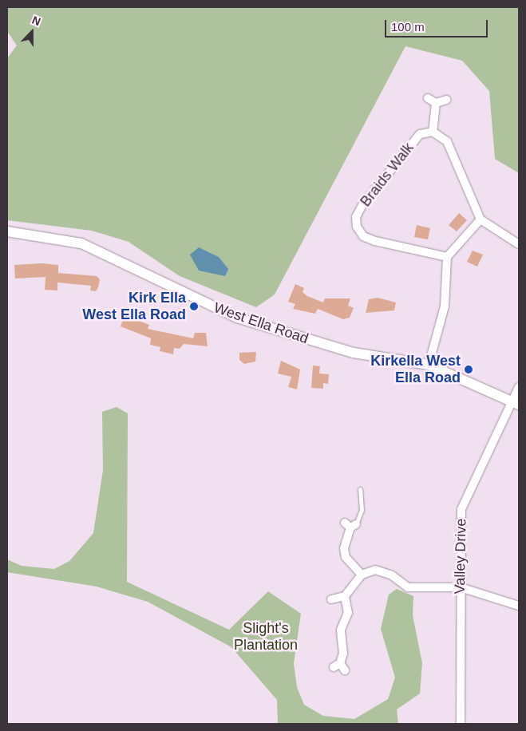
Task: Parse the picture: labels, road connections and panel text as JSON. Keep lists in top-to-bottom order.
{
  "streets": {
    "street": ["Braids Walk", "West Ella Road", "Valley Drive"]
  },
  "crossings": [
    ["West Ella Road", "Valley Drive"]
  ],
  "parks": ["Slight's Plantation"],
  "places": ["Kirk Ella West Ella Road", "Kirkella West Ella Road"],
  "scale_bar": "100 m",
  "north": "top"
}
